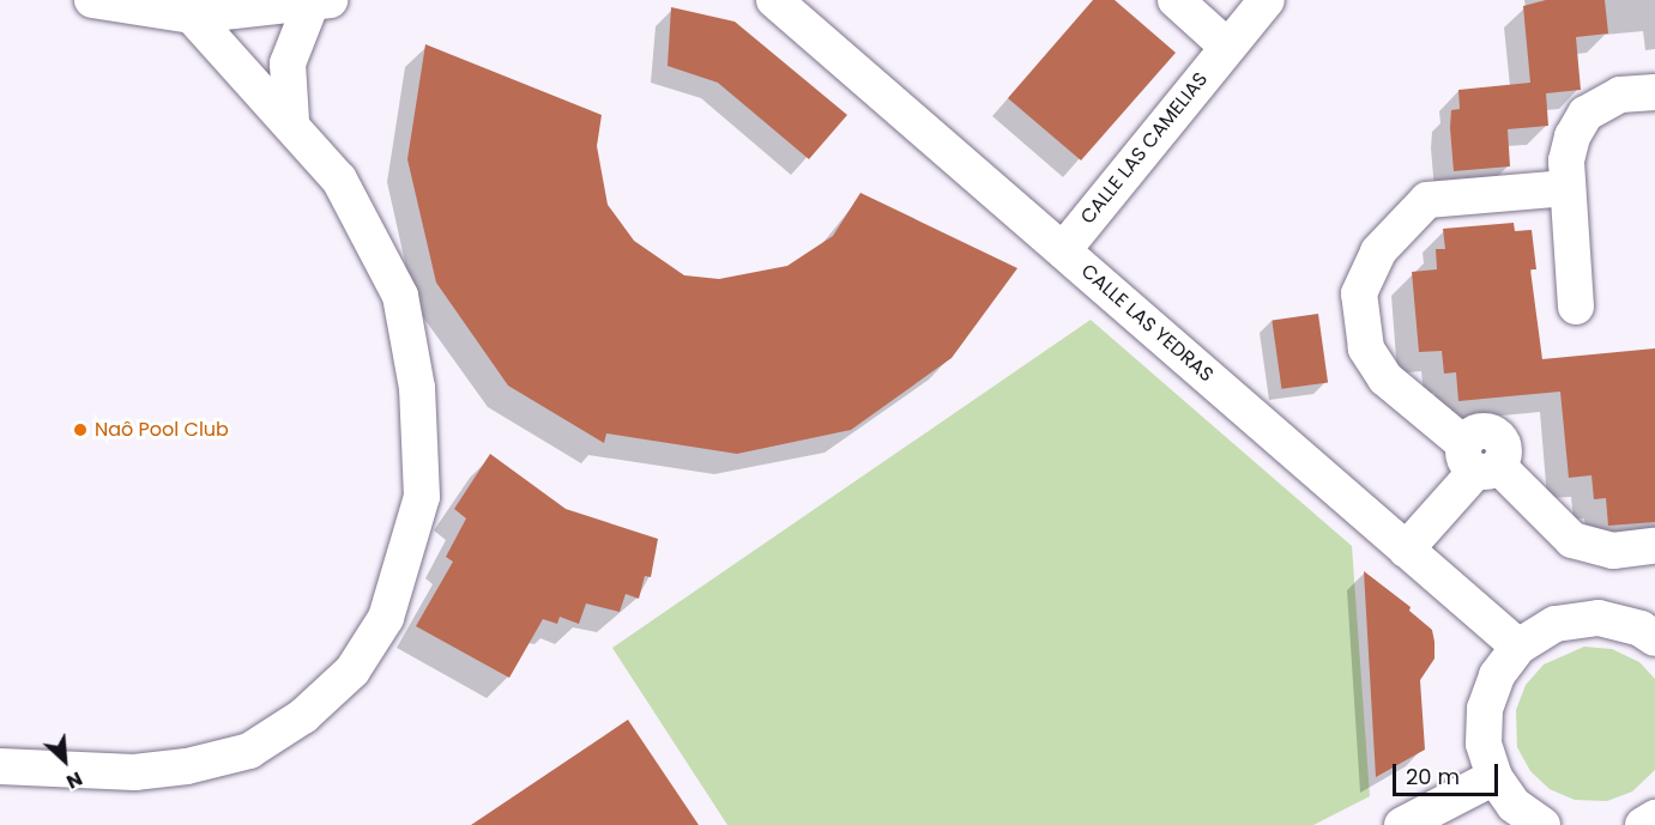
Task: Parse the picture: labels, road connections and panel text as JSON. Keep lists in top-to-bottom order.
{
  "streets": {
    "street": ["CALLE LAS CAMELIAS", "CALLE LAS YEDRAS"]
  },
  "crossings": [
    ["CALLE LAS CAMELIAS", "CALLE LAS YEDRAS"]
  ],
  "places": ["Naô Pool Club"],
  "scale_bar": "20 m",
  "north": "bottom right"
}
